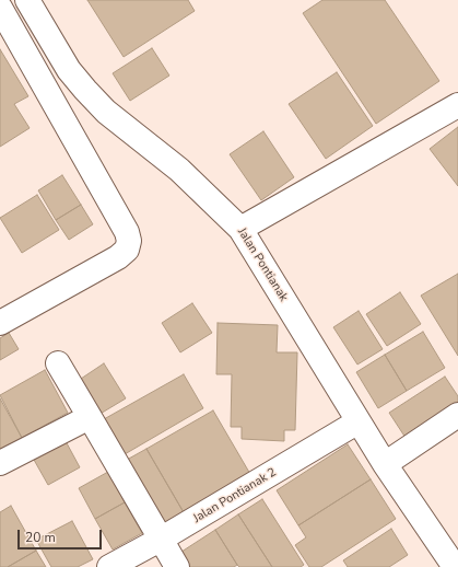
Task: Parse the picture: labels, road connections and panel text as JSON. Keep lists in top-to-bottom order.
{
  "streets": {
    "street": ["Jalan Pontianak", "Jalan Pontianak 2"]
  },
  "crossings": [
    ["Jalan Pontianak", "Jalan Pontianak 2"]
  ],
  "scale_bar": "20 m"
}
